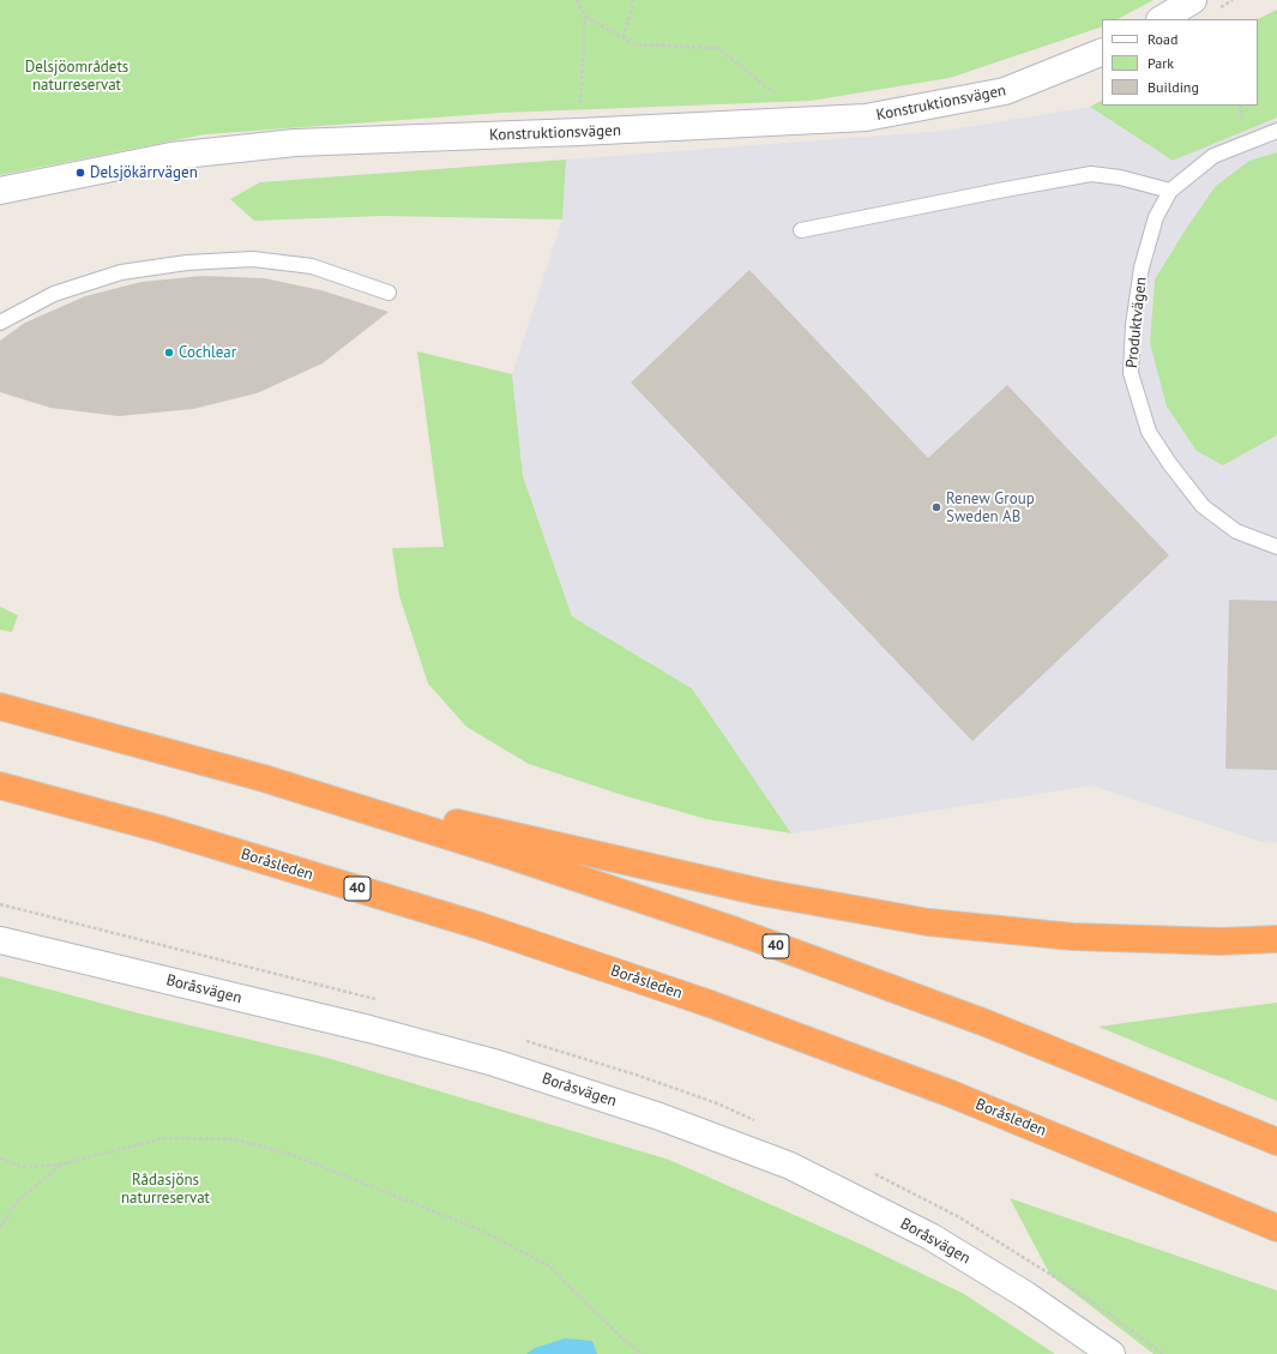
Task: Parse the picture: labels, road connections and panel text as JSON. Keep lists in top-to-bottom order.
{
  "streets": {
    "highway": ["Boråsleden", "40"],
    "street": ["Konstruktionsvägen", "Boråsvägen"],
    "lane": ["Produktvägen"]
  },
  "parks": ["Delsjöområdets naturreservat", "Rådasjöns naturreservat"],
  "places": ["Delsjökärrvägen", "Cochlear", "Renew Group Sweden AB"],
  "legend": ["Road", "Park", "Building"]
}
